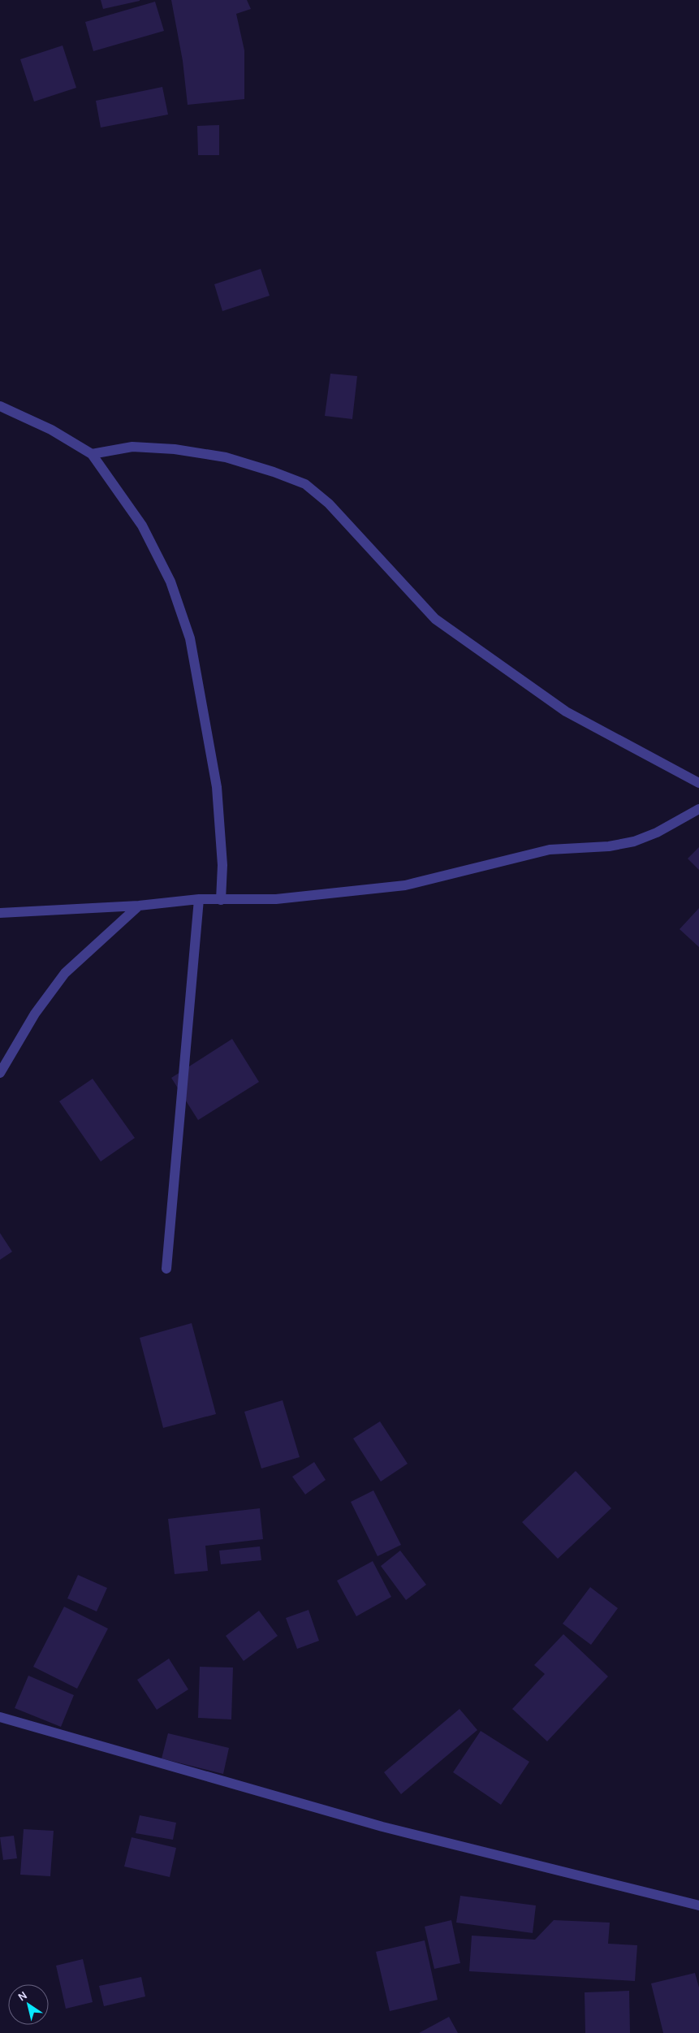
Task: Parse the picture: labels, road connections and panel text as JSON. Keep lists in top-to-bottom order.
{
  "north": "top left"
}
